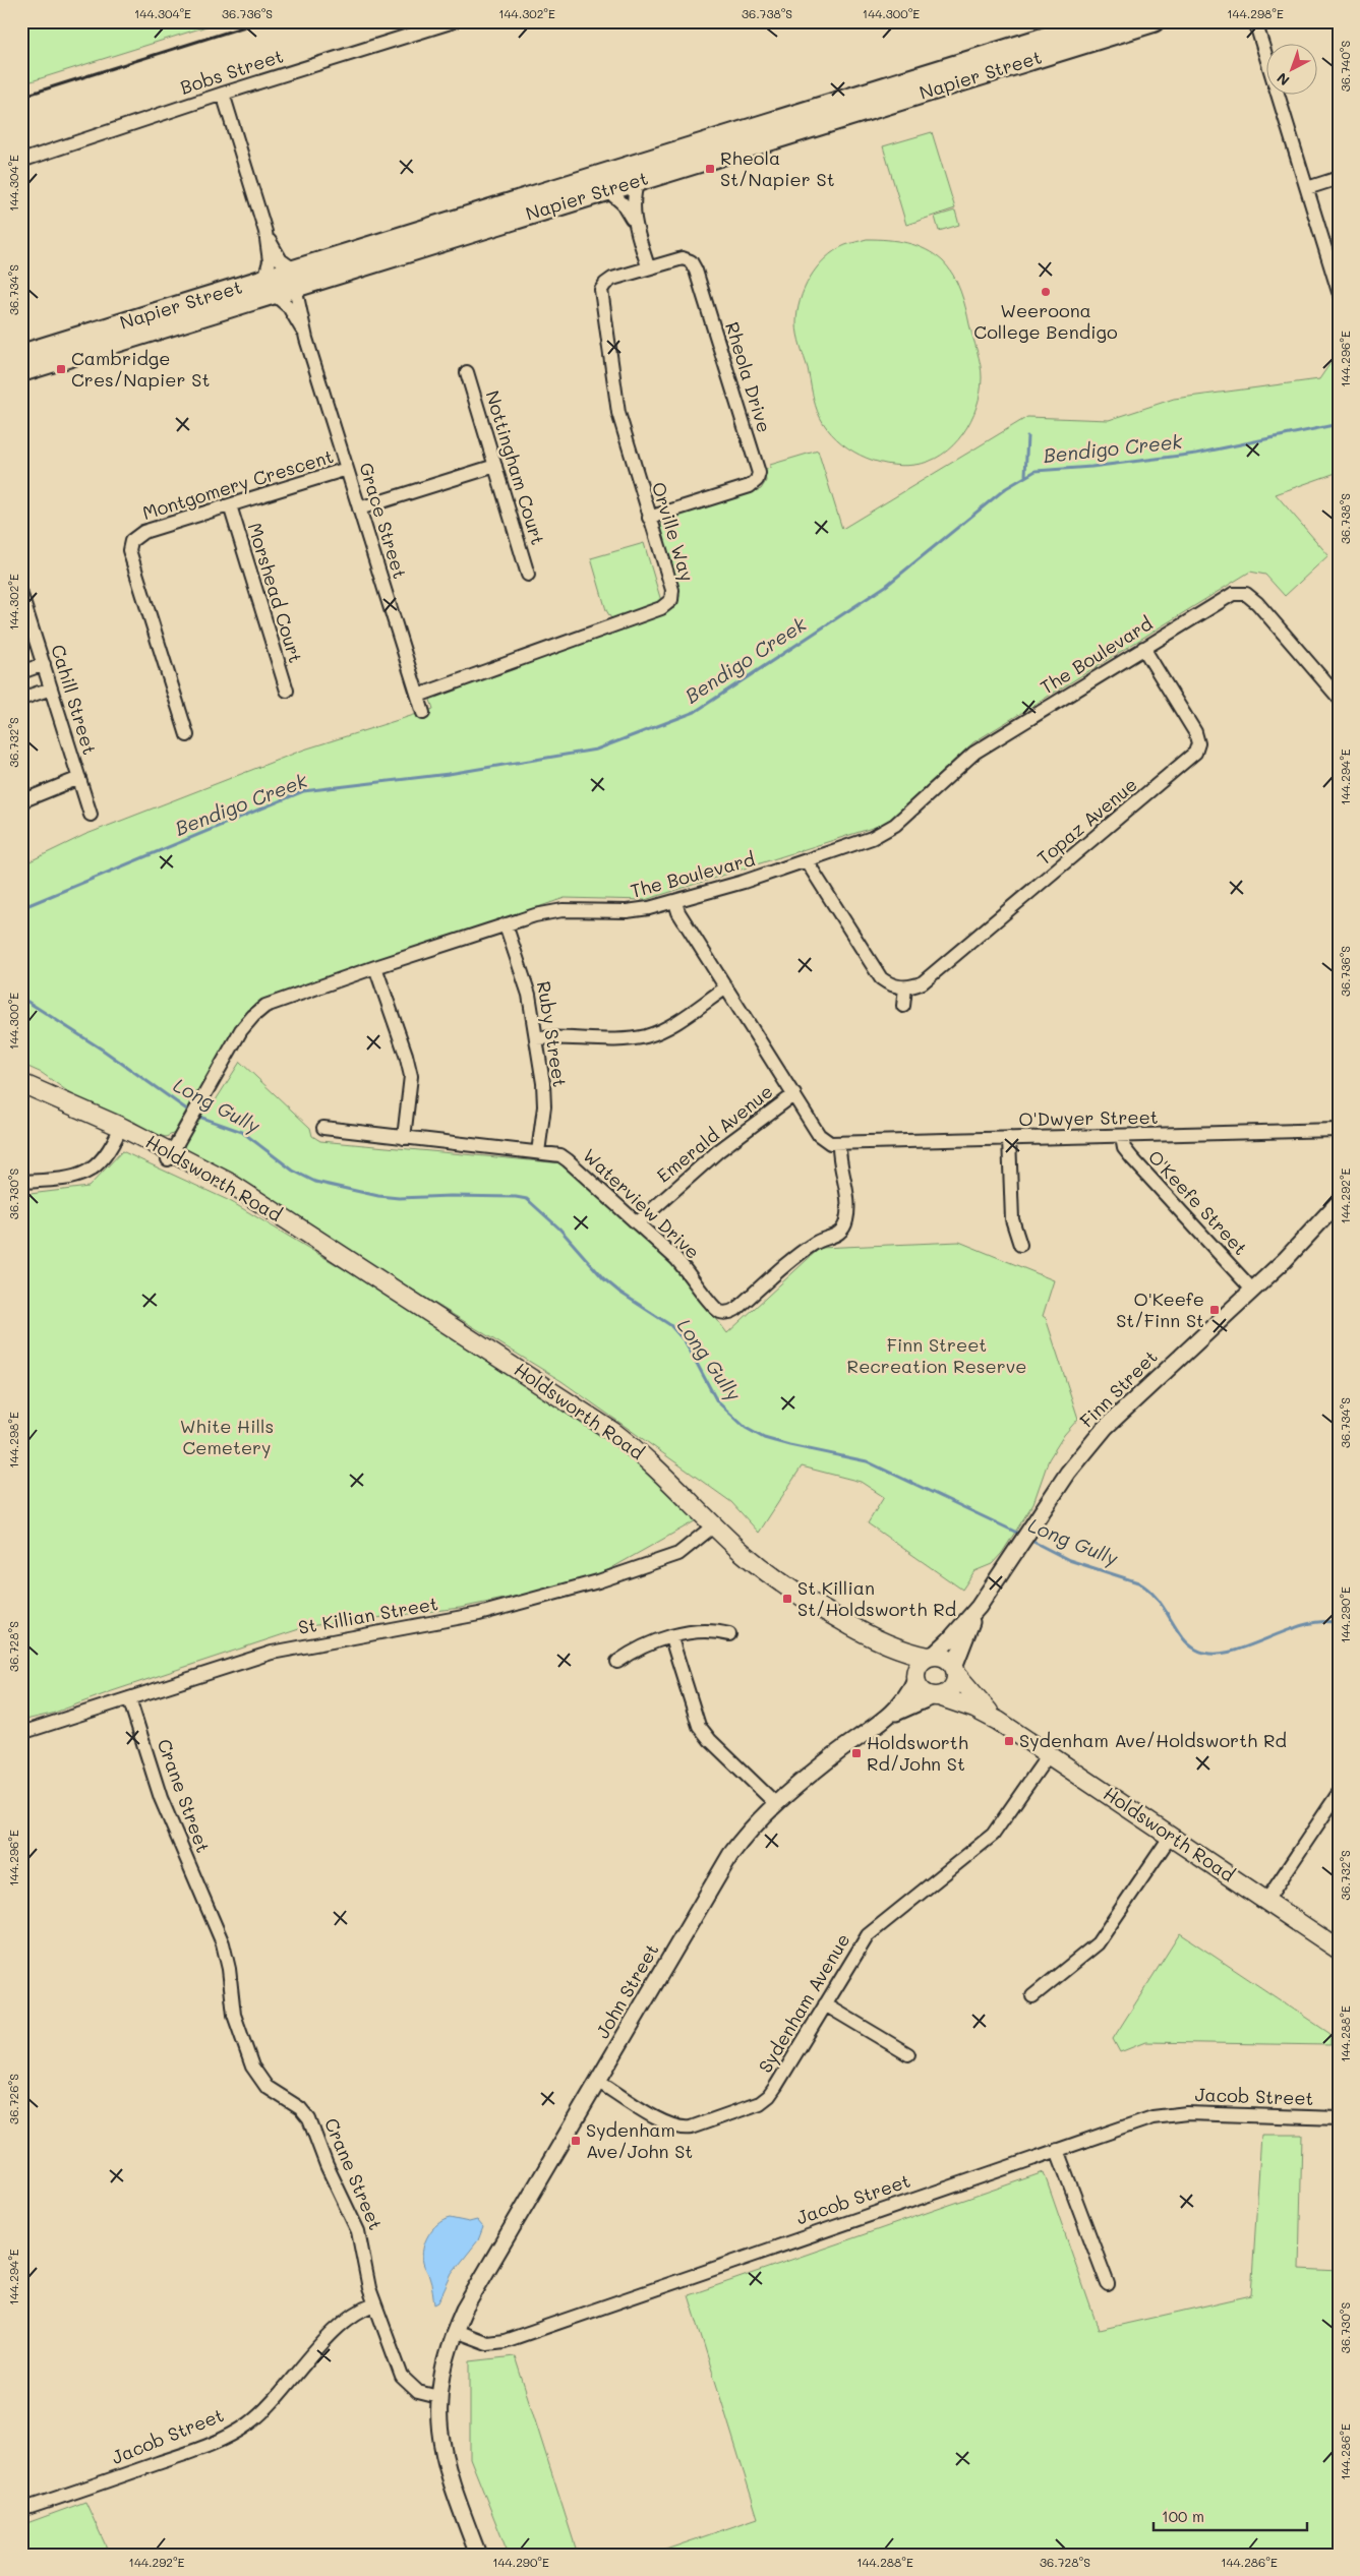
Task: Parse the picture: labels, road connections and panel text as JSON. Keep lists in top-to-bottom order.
{
  "streets": {
    "highway": ["Napier Street"],
    "main road": ["Holdsworth Road"],
    "street": [
      "Bobs Street",
      "Rheola Drive",
      "Nottingham Court",
      "Montgomery Crescent",
      "Grace Street",
      "Orville Way",
      "Morshead Court",
      "The Boulevard",
      "Cahill Street",
      "Topaz Avenue",
      "Ruby Street",
      "O'Dwyer Street",
      "Emerald Avenue",
      "O'Keefe Street",
      "Waterview Drive",
      "Finn Street",
      "St Killian Street",
      "Crane Street",
      "John Street",
      "Sydenham Avenue",
      "Jacob Street"
    ]
  },
  "crossings": [
    ["Napier Street", "Grace Street"],
    ["Rheola Drive", "Orville Way"],
    ["Montgomery Crescent", "Grace Street"],
    ["Montgomery Crescent", "Morshead Court"],
    ["Grace Street", "Orville Way"],
    ["The Boulevard", "Topaz Avenue"],
    ["The Boulevard", "Ruby Street"],
    ["The Boulevard", "Holdsworth Road"],
    ["Ruby Street", "Waterview Drive"],
    ["O'Dwyer Street", "O'Keefe Street"],
    ["O'Dwyer Street", "Waterview Drive"],
    ["Emerald Avenue", "Waterview Drive"],
    ["Holdsworth Road", "Finn Street"],
    ["Holdsworth Road", "St Killian Street"],
    ["Holdsworth Road", "John Street"],
    ["Holdsworth Road", "Sydenham Avenue"],
    ["O'Keefe Street", "Finn Street"],
    ["Finn Street", "John Street"],
    ["St Killian Street", "Crane Street"],
    ["Crane Street", "Jacob Street"],
    ["John Street", "Sydenham Avenue"],
    ["John Street", "Jacob Street"]
  ],
  "water": ["Bendigo Creek", "Long Gully"],
  "parks": ["Finn Street Recreation Reserve", "White Hills Cemetery"],
  "places": {
    "transit": [
      "Rheola St/Napier St",
      "Cambridge Cres/Napier St",
      "O'Keefe St/Finn St",
      "St Killian St/Holdsworth Rd",
      "Sydenham Ave/Holdsworth Rd",
      "Holdsworth Rd/John St",
      "Sydenham Ave/John St"
    ],
    "other": ["Weeroona College Bendigo"]
  },
  "scale_bar": "100 m",
  "north": "bottom left",
  "coordinates": [
    "144.304°E",
    "36.736°S",
    "144.302°E",
    "36.738°S",
    "144.300°E",
    "144.298°E",
    "36.740°S",
    "36.734°S",
    "144.296°E",
    "36.732°S",
    "144.294°E",
    "36.730°S",
    "144.292°E",
    "144.290°E",
    "36.728°S",
    "144.288°E",
    "36.726°S",
    "144.286°E"
  ]
}
